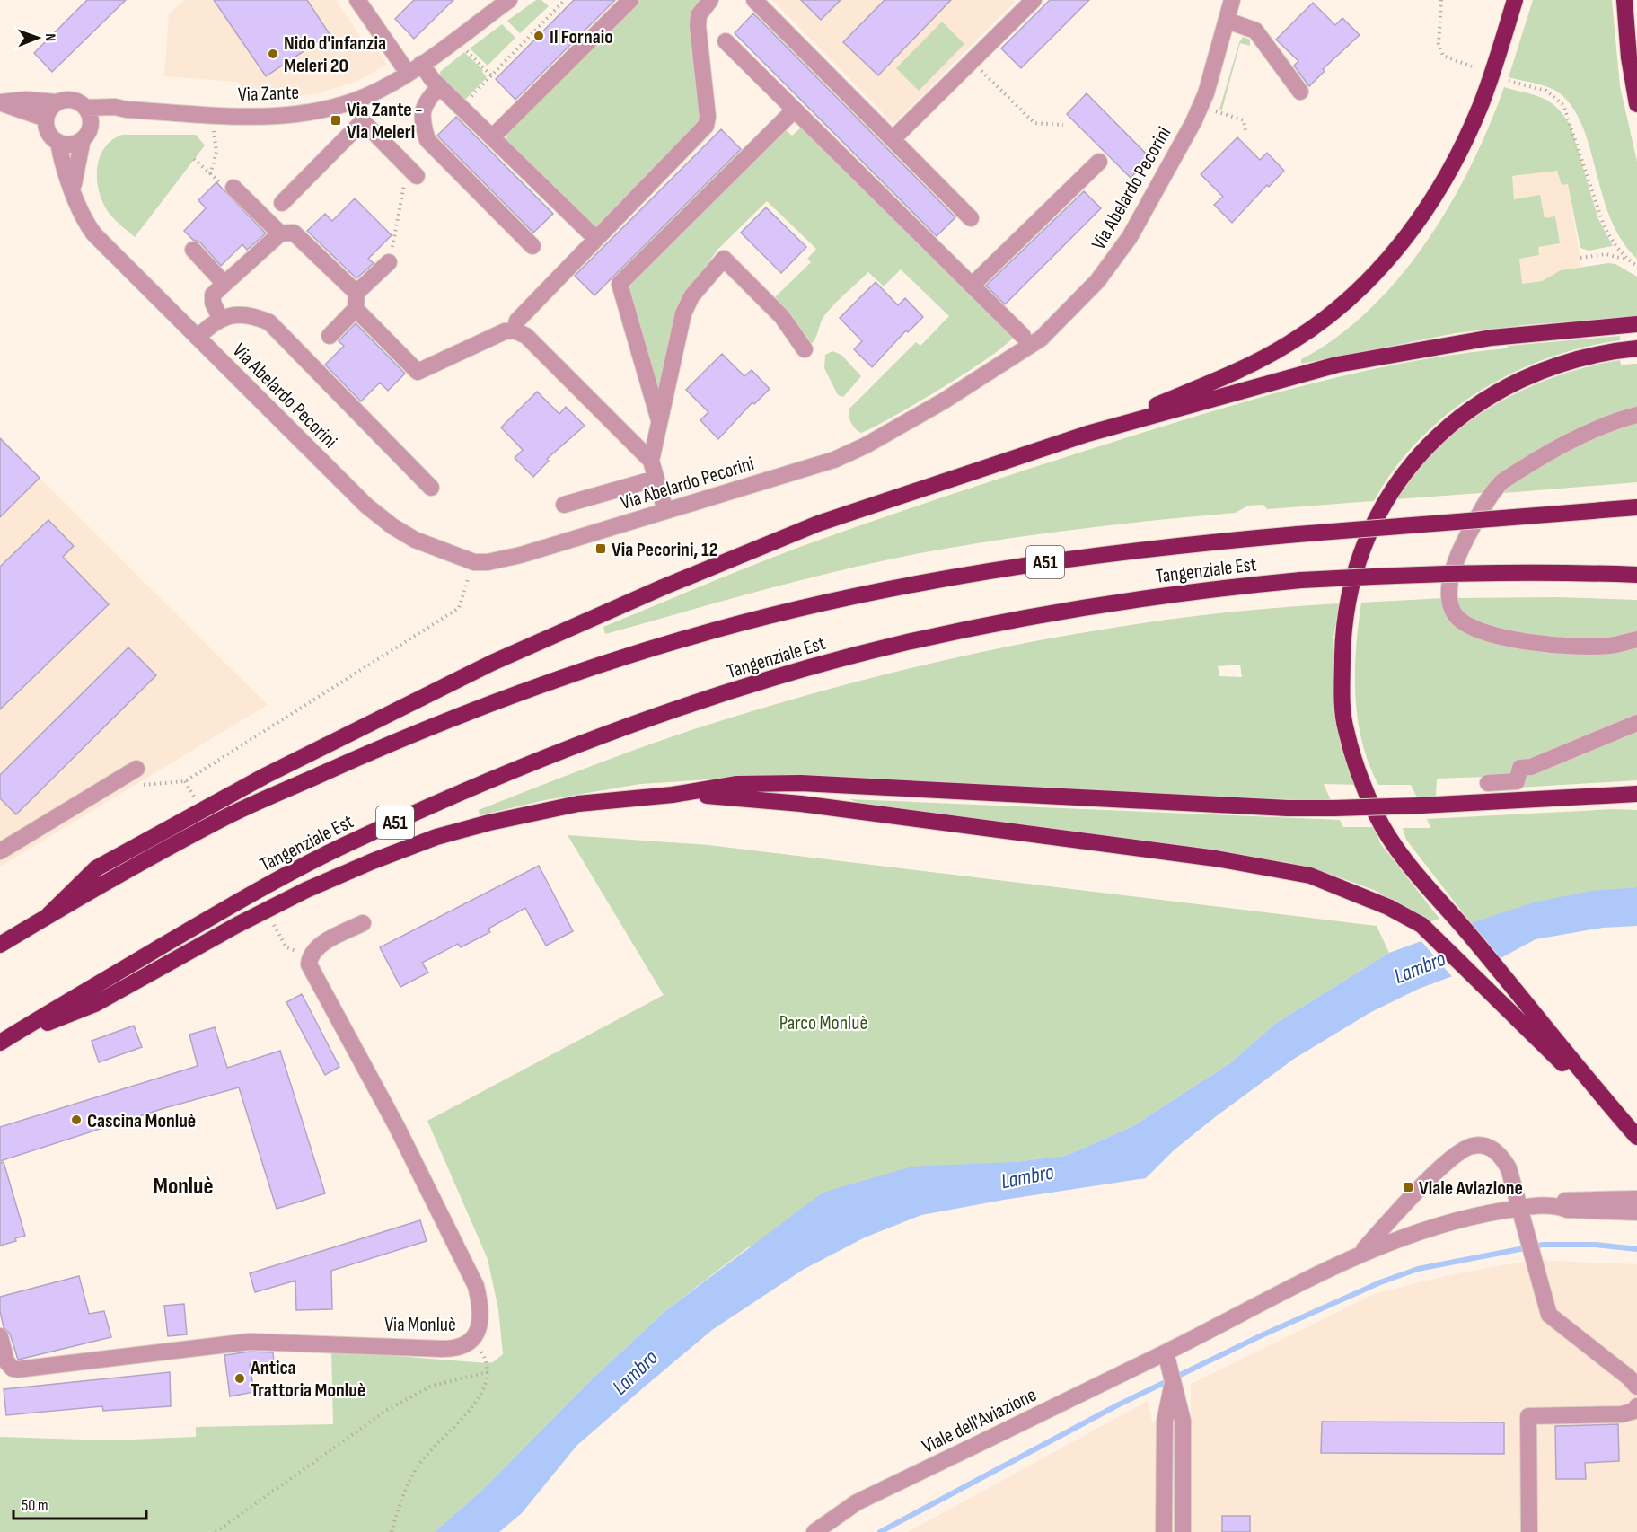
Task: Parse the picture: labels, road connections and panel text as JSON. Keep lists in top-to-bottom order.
{
  "streets": {
    "highway": ["A51", "Tangenziale Est"],
    "street": [
      "Via Zante",
      "Via Abelardo Pecorini",
      "Via Monluè",
      "Viale dell'Aviazione"
    ]
  },
  "crossings": [
    ["Via Zante", "Via Abelardo Pecorini"]
  ],
  "districts": ["Monluè"],
  "water": ["Lambro"],
  "parks": ["Parco Monluè"],
  "places": {
    "other": [
      "Il Fornaio",
      "Nido d'infanzia Meleri 20",
      "Cascina Monluè",
      "Antica Trattoria Monluè"
    ],
    "transit": ["Via Zante - Via Meleri", "Via Pecorini, 12", "Viale Aviazione"]
  },
  "scale_bar": "50 m",
  "north": "right"
}
